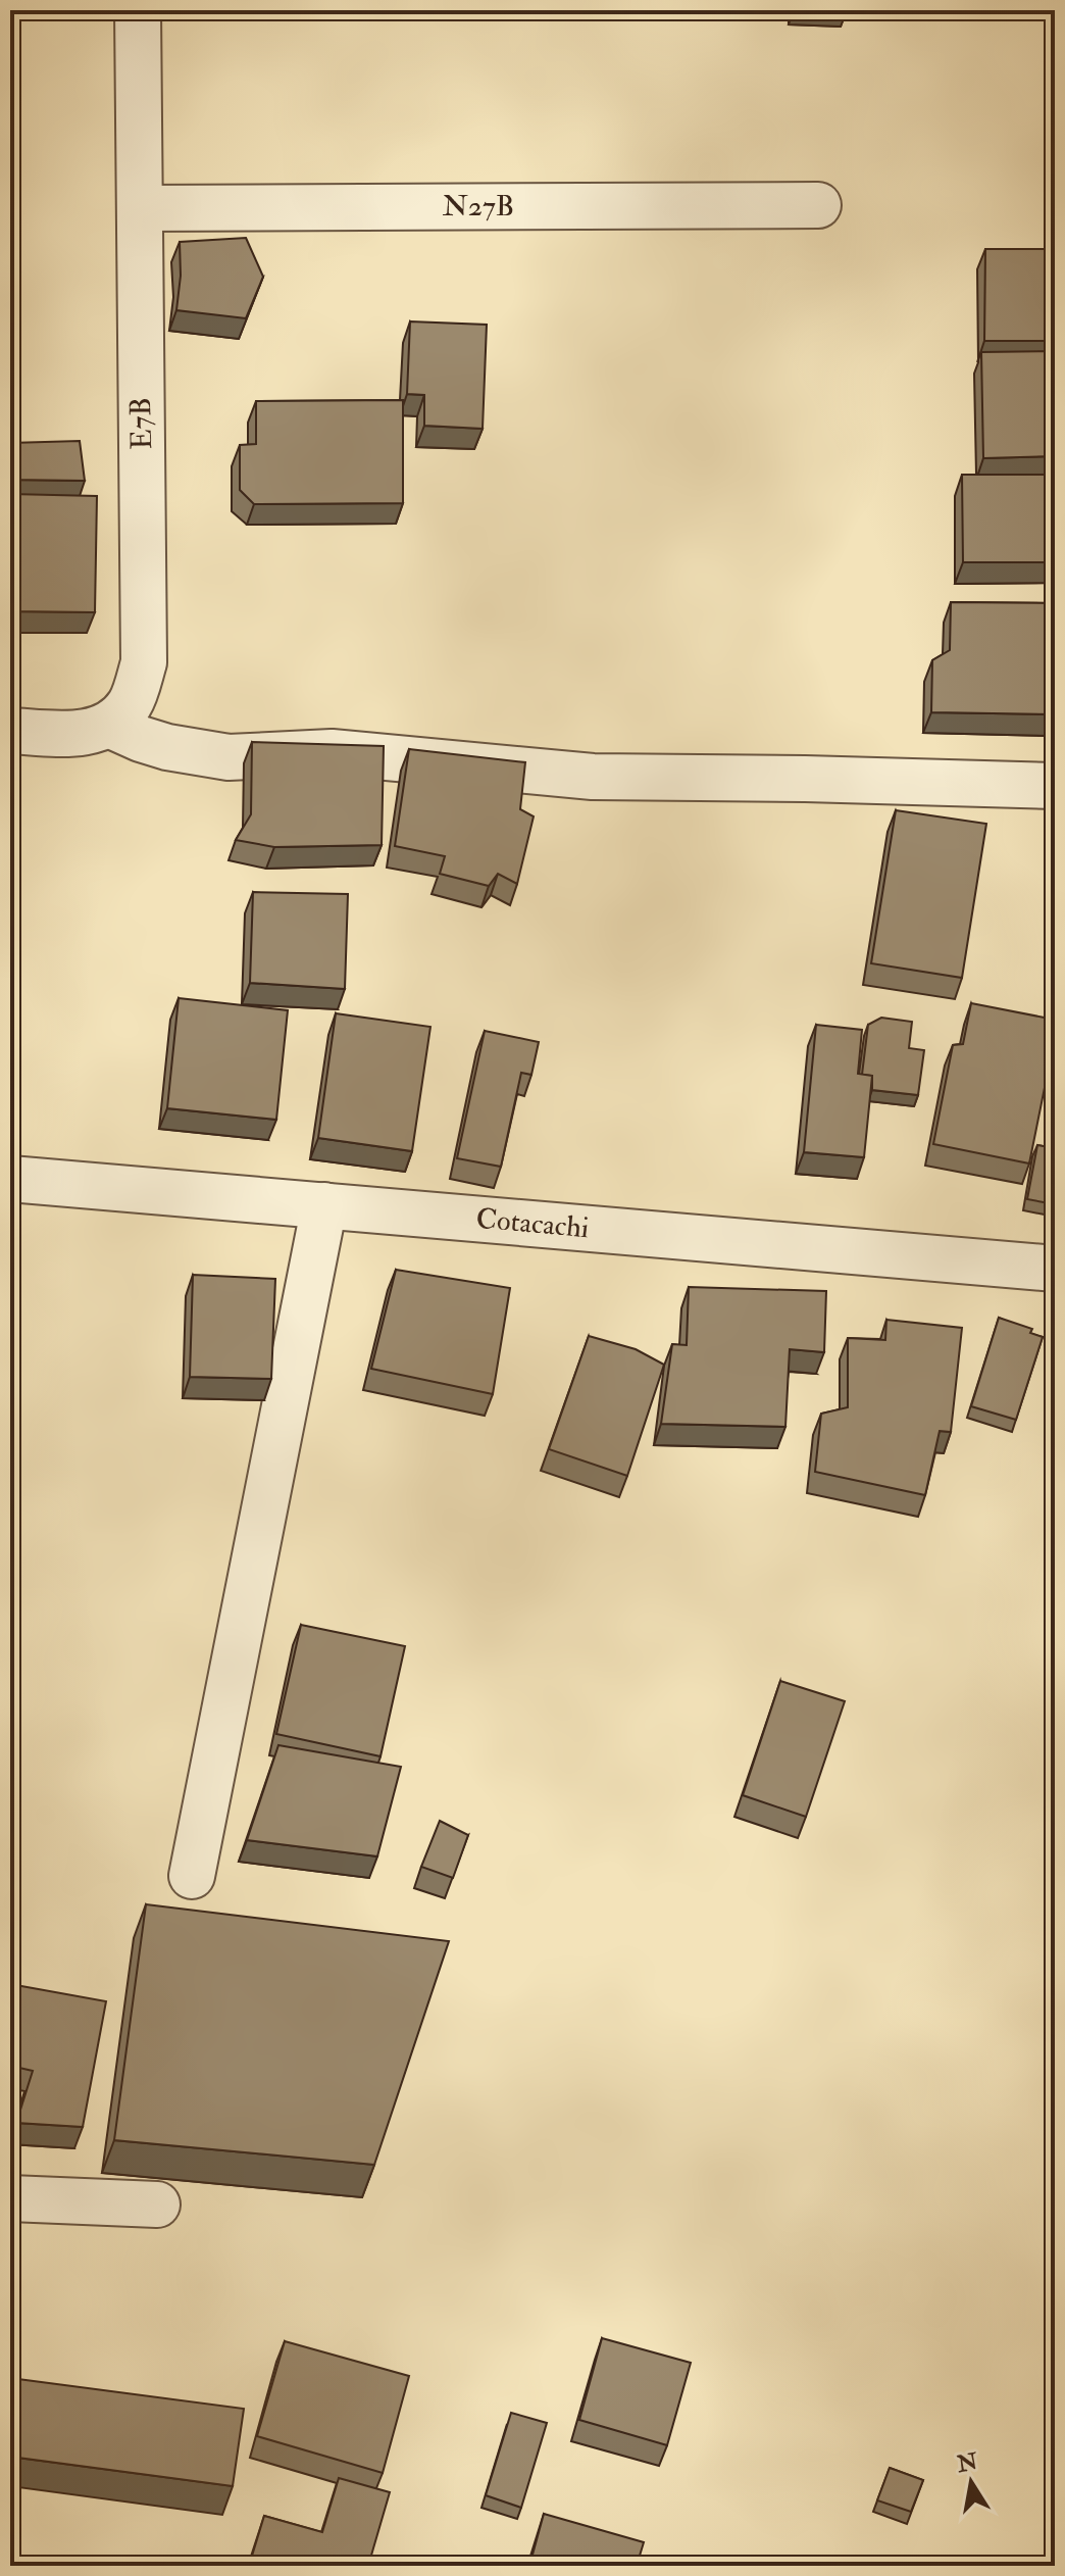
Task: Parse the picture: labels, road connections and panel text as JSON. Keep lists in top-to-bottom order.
{
  "streets": {
    "street": ["N27B", "E7B", "Cotacachi"]
  },
  "crossings": [
    ["N27B", "E7B"]
  ],
  "north": "top"
}
